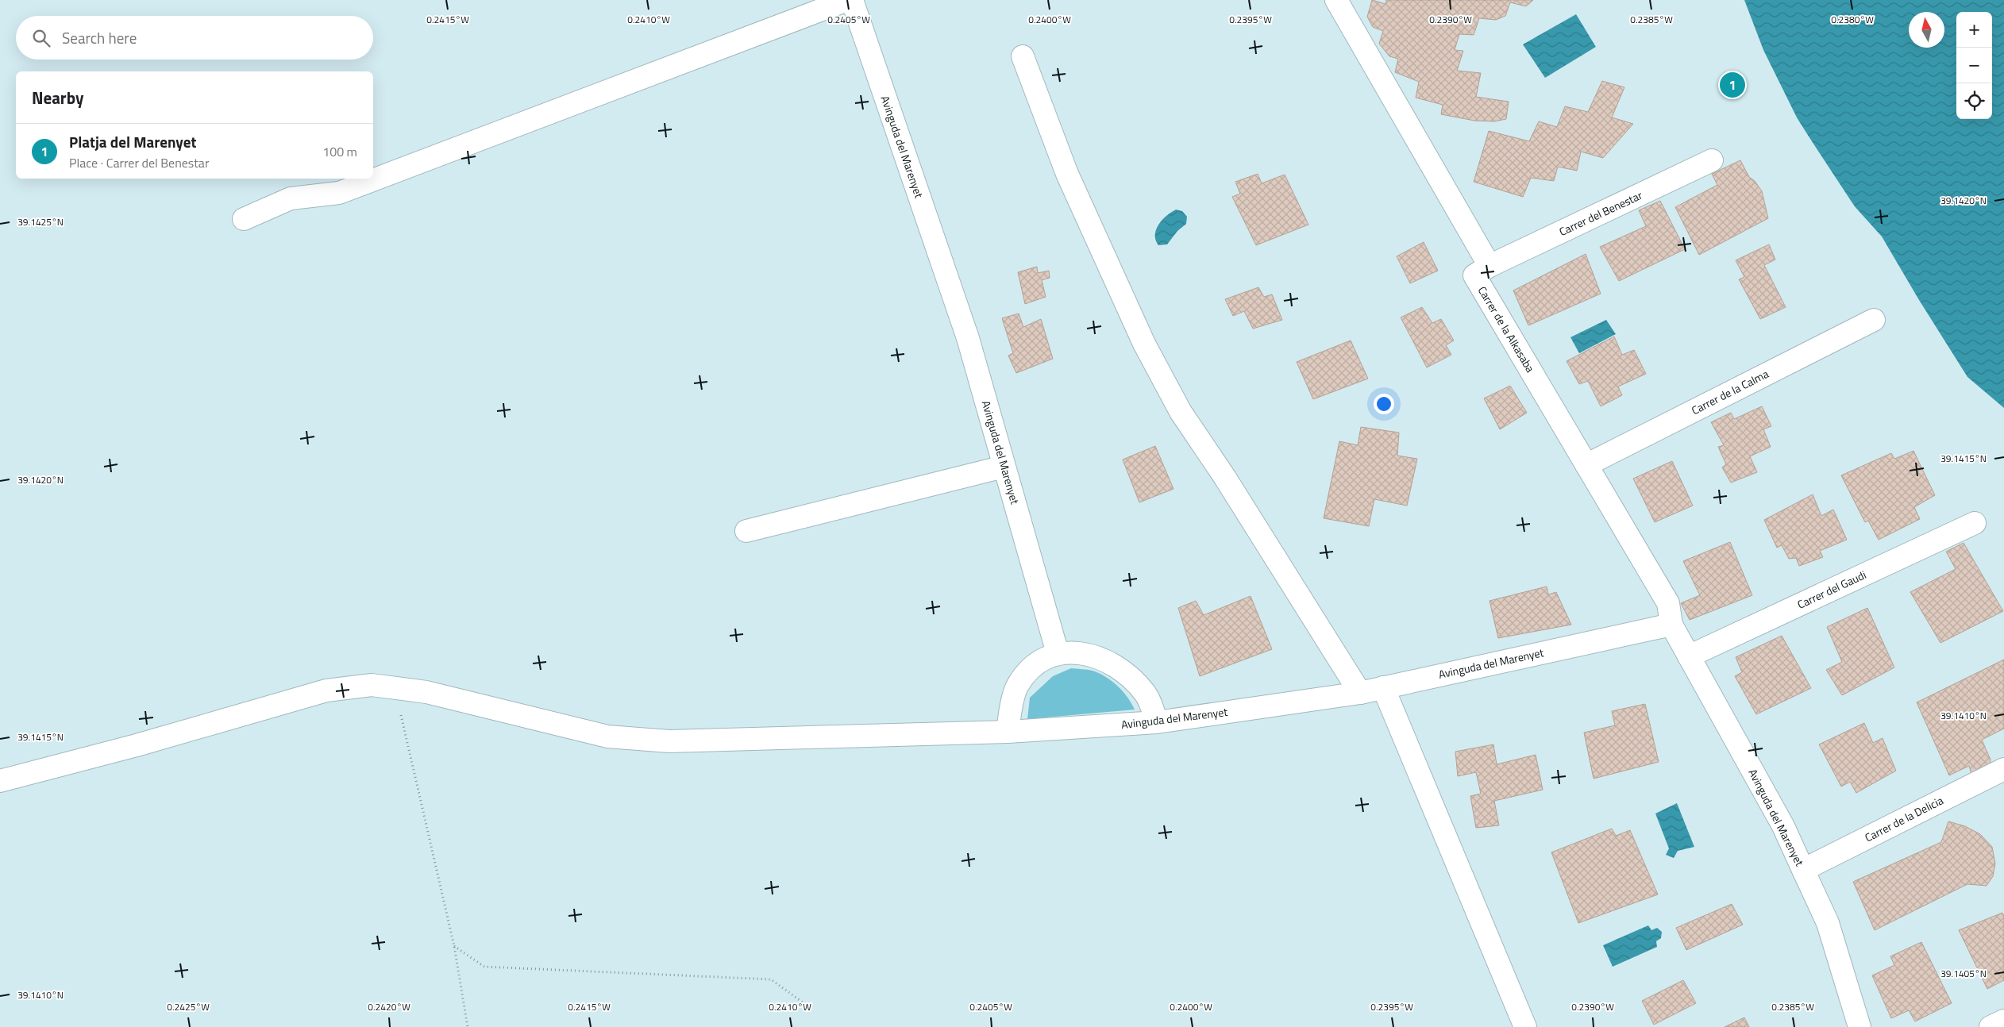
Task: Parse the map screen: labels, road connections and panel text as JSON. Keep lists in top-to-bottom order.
{
  "streets": {
    "street": [
      "Avinguda del Marenyet",
      "Carrer del Benestar",
      "Carrer de la Alkasaba",
      "Carrer de la Calma",
      "Carrer del Gaudi",
      "Carrer de la Delicia"
    ]
  },
  "crossings": [
    ["Avinguda del Marenyet", "Carrer de la Alkasaba"],
    ["Avinguda del Marenyet", "Carrer del Gaudi"],
    ["Avinguda del Marenyet", "Carrer de la Delicia"],
    ["Carrer del Benestar", "Carrer de la Alkasaba"],
    ["Carrer de la Alkasaba", "Carrer de la Calma"]
  ],
  "north": "top",
  "page": {
    "map_buttons": ["+", "−"],
    "search": "Search here",
    "pins": "1",
    "heading": "Nearby",
    "list": [
      {
        "mark": "1",
        "name": "Platja del Marenyet",
        "note": "Place · Carrer del Benestar",
        "value": "100 m"
      }
    ]
  },
  "coordinates": [
    "0.2415°W",
    "0.2410°W",
    "0.2405°W",
    "0.2400°W",
    "0.2395°W",
    "0.2390°W",
    "0.2385°W",
    "0.2380°W",
    "39.1420°N",
    "39.1425°N",
    "39.1415°N",
    "39.1410°N",
    "39.1405°N",
    "0.2425°W",
    "0.2420°W"
  ]
}
